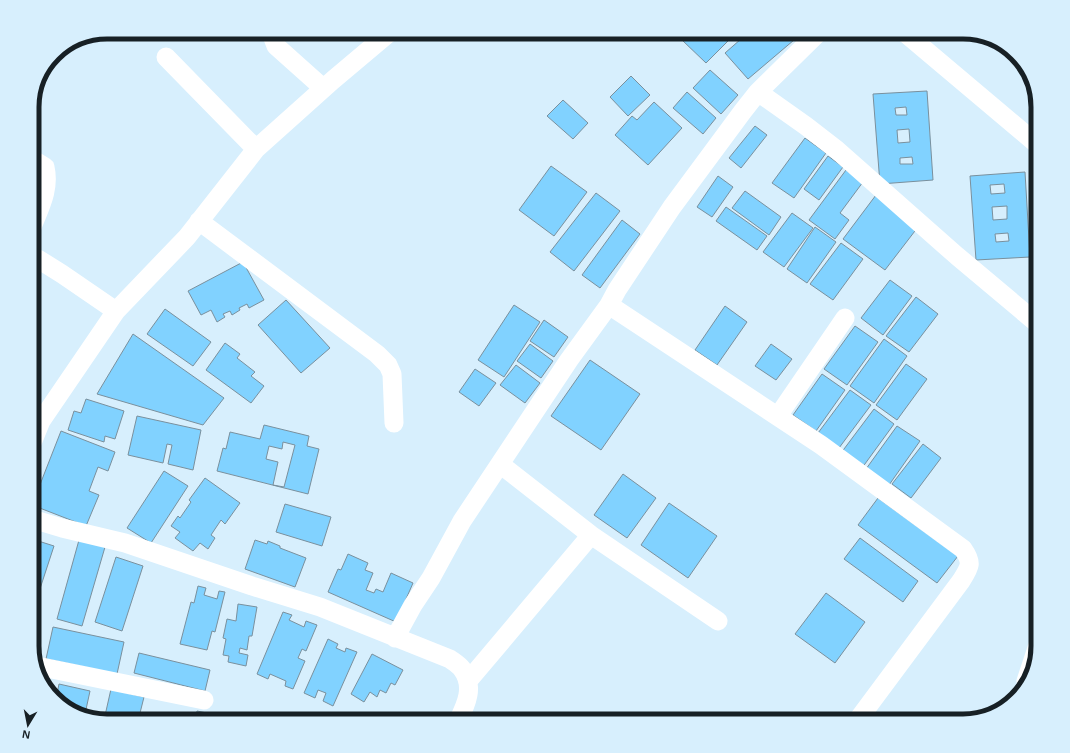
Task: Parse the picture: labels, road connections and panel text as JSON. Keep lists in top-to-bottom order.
{
  "north": "bottom"
}
